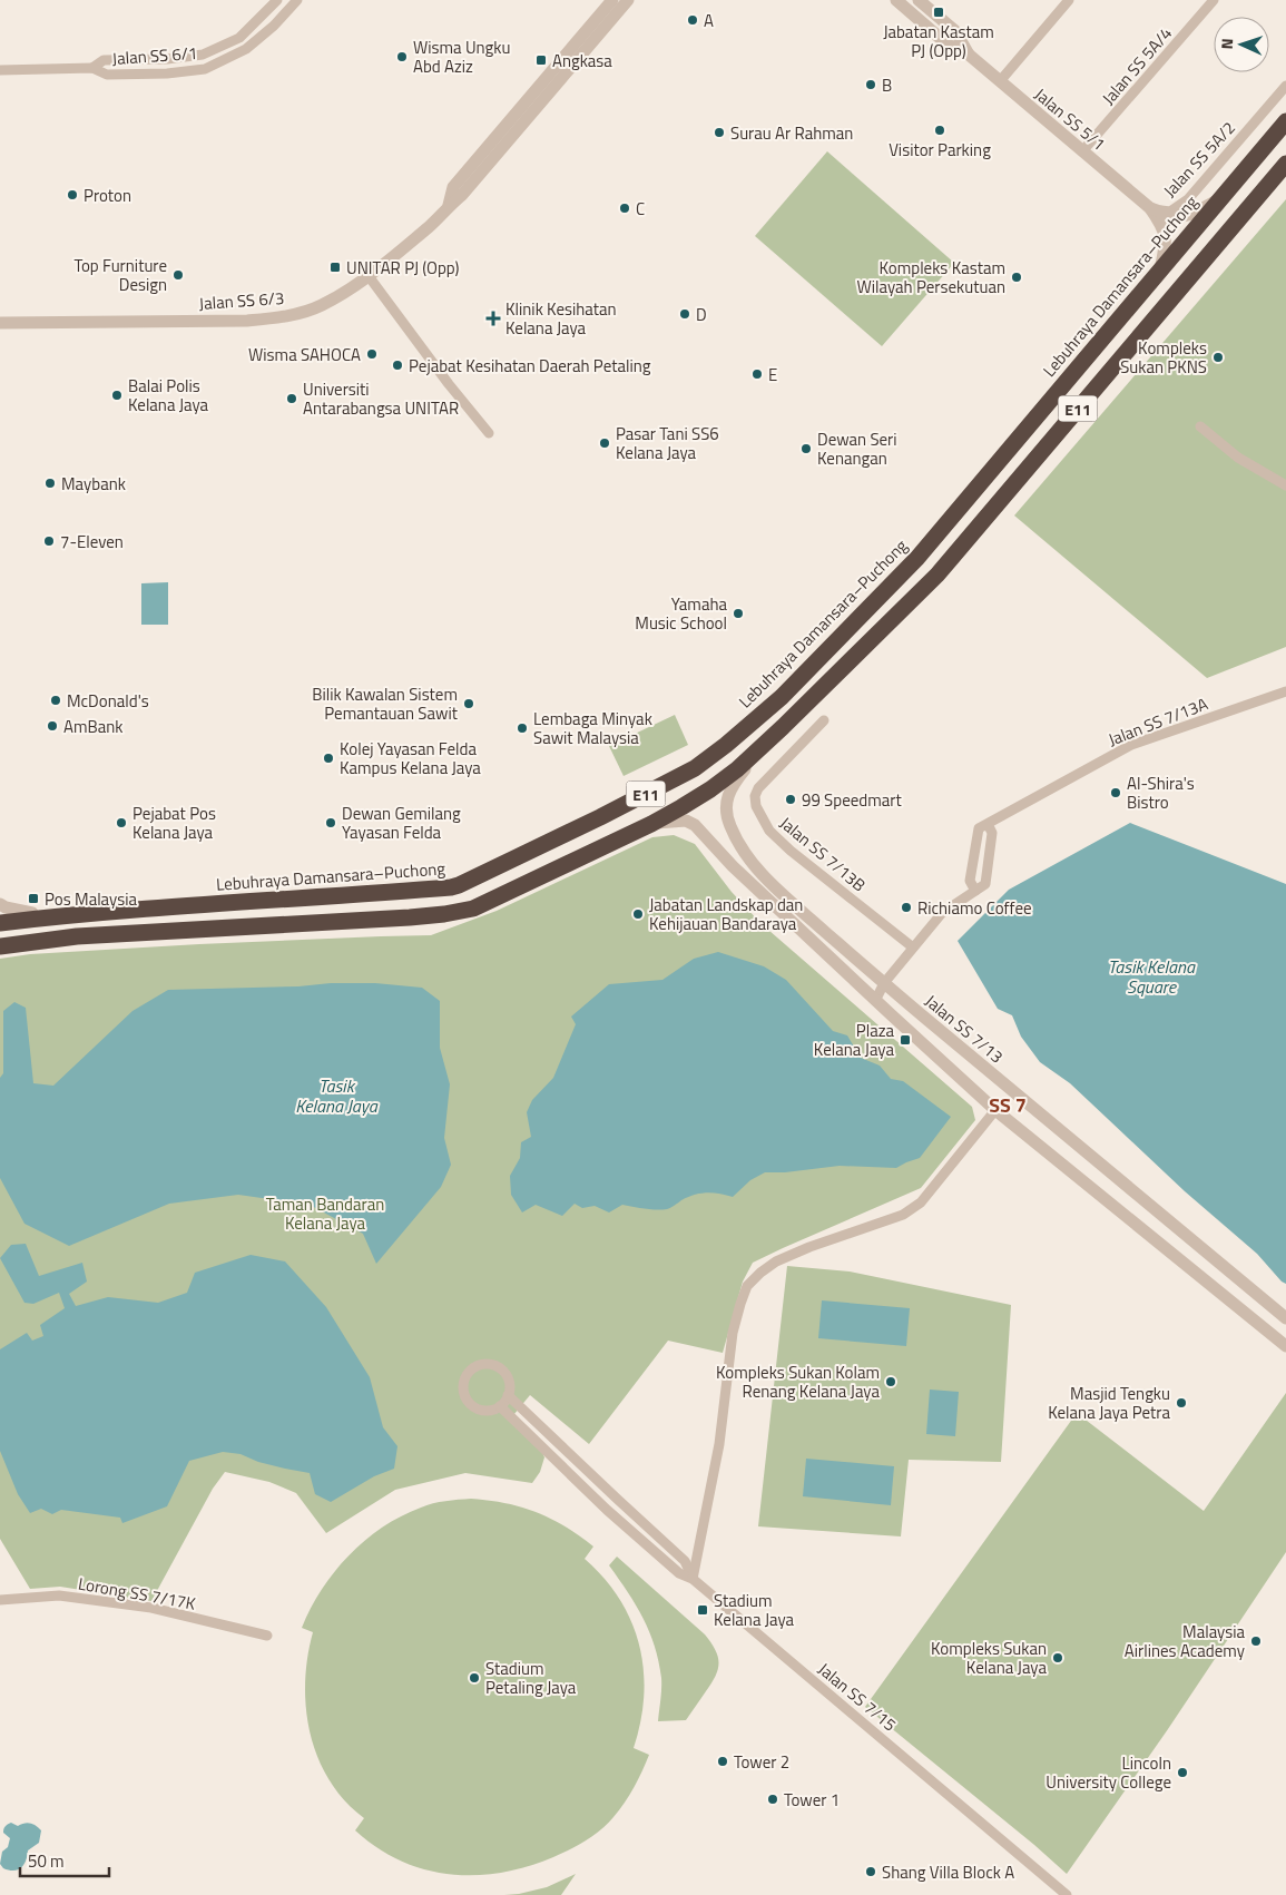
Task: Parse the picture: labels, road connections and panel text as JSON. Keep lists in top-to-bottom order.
{
  "streets": {
    "highway": ["Lebuhraya Damansara–Puchong", "E11"],
    "street": [
      "Jalan SS 6/1",
      "Jalan SS 5A/4",
      "Jalan SS 5/1",
      "Jalan SS 5A/2",
      "Jalan SS 6/3",
      "Jalan SS 7/13A",
      "Jalan SS 7/13B",
      "Jalan SS 7/13",
      "Lorong SS 7/17K",
      "Jalan SS 7/15"
    ]
  },
  "crossings": [
    ["Jalan SS 5A/4", "Jalan SS 5/1"],
    ["Jalan SS 5/1", "Jalan SS 5A/2"],
    ["Jalan SS 5/1", "Lebuhraya Damansara–Puchong"],
    ["E11", "Jalan SS 7/13"]
  ],
  "districts": ["SS 7"],
  "water": ["Tasik Kelana Square", "Tasik Kelana Jaya"],
  "parks": ["Taman Bandaran Kelana Jaya"],
  "places": {
    "transit": [
      "Jabatan Kastam PJ (Opp)",
      "Angkasa",
      "UNITAR PJ (Opp)",
      "Pos Malaysia",
      "Plaza Kelana Jaya",
      "Stadium Kelana Jaya"
    ],
    "other": [
      "A",
      "Wisma Ungku Abd Aziz",
      "B",
      "Visitor Parking",
      "Surau Ar Rahman",
      "Proton",
      "C",
      "Top Furniture Design",
      "Kompleks Kastam Wilayah Persekutuan",
      "D",
      "Wisma SAHOCA",
      "Kompleks Sukan PKNS",
      "Pejabat Kesihatan Daerah Petaling",
      "E",
      "Balai Polis Kelana Jaya",
      "Universiti Antarabangsa UNITAR",
      "Pasar Tani SS6 Kelana Jaya",
      "Dewan Seri Kenangan",
      "Maybank",
      "7-Eleven",
      "Yamaha Music School",
      "McDonald's",
      "Bilik Kawalan Sistem Pemantauan Sawit",
      "AmBank",
      "Lembaga Minyak Sawit Malaysia",
      "Kolej Yayasan Felda Kampus Kelana Jaya",
      "Al-Shira's Bistro",
      "99 Speedmart",
      "Pejabat Pos Kelana Jaya",
      "Dewan Gemilang Yayasan Felda",
      "Richiamo Coffee",
      "Jabatan Landskap dan Kehijauan Bandaraya",
      "Kompleks Sukan Kolam Renang Kelana Jaya",
      "Masjid Tengku Kelana Jaya Petra",
      "Malaysia Airlines Academy",
      "Kompleks Sukan Kelana Jaya",
      "Stadium Petaling Jaya",
      "Tower 2",
      "Lincoln University College",
      "Tower 1",
      "Shang Villa Block A"
    ],
    "health": ["Klinik Kesihatan Kelana Jaya"]
  },
  "scale_bar": "50 m",
  "north": "left"
}
